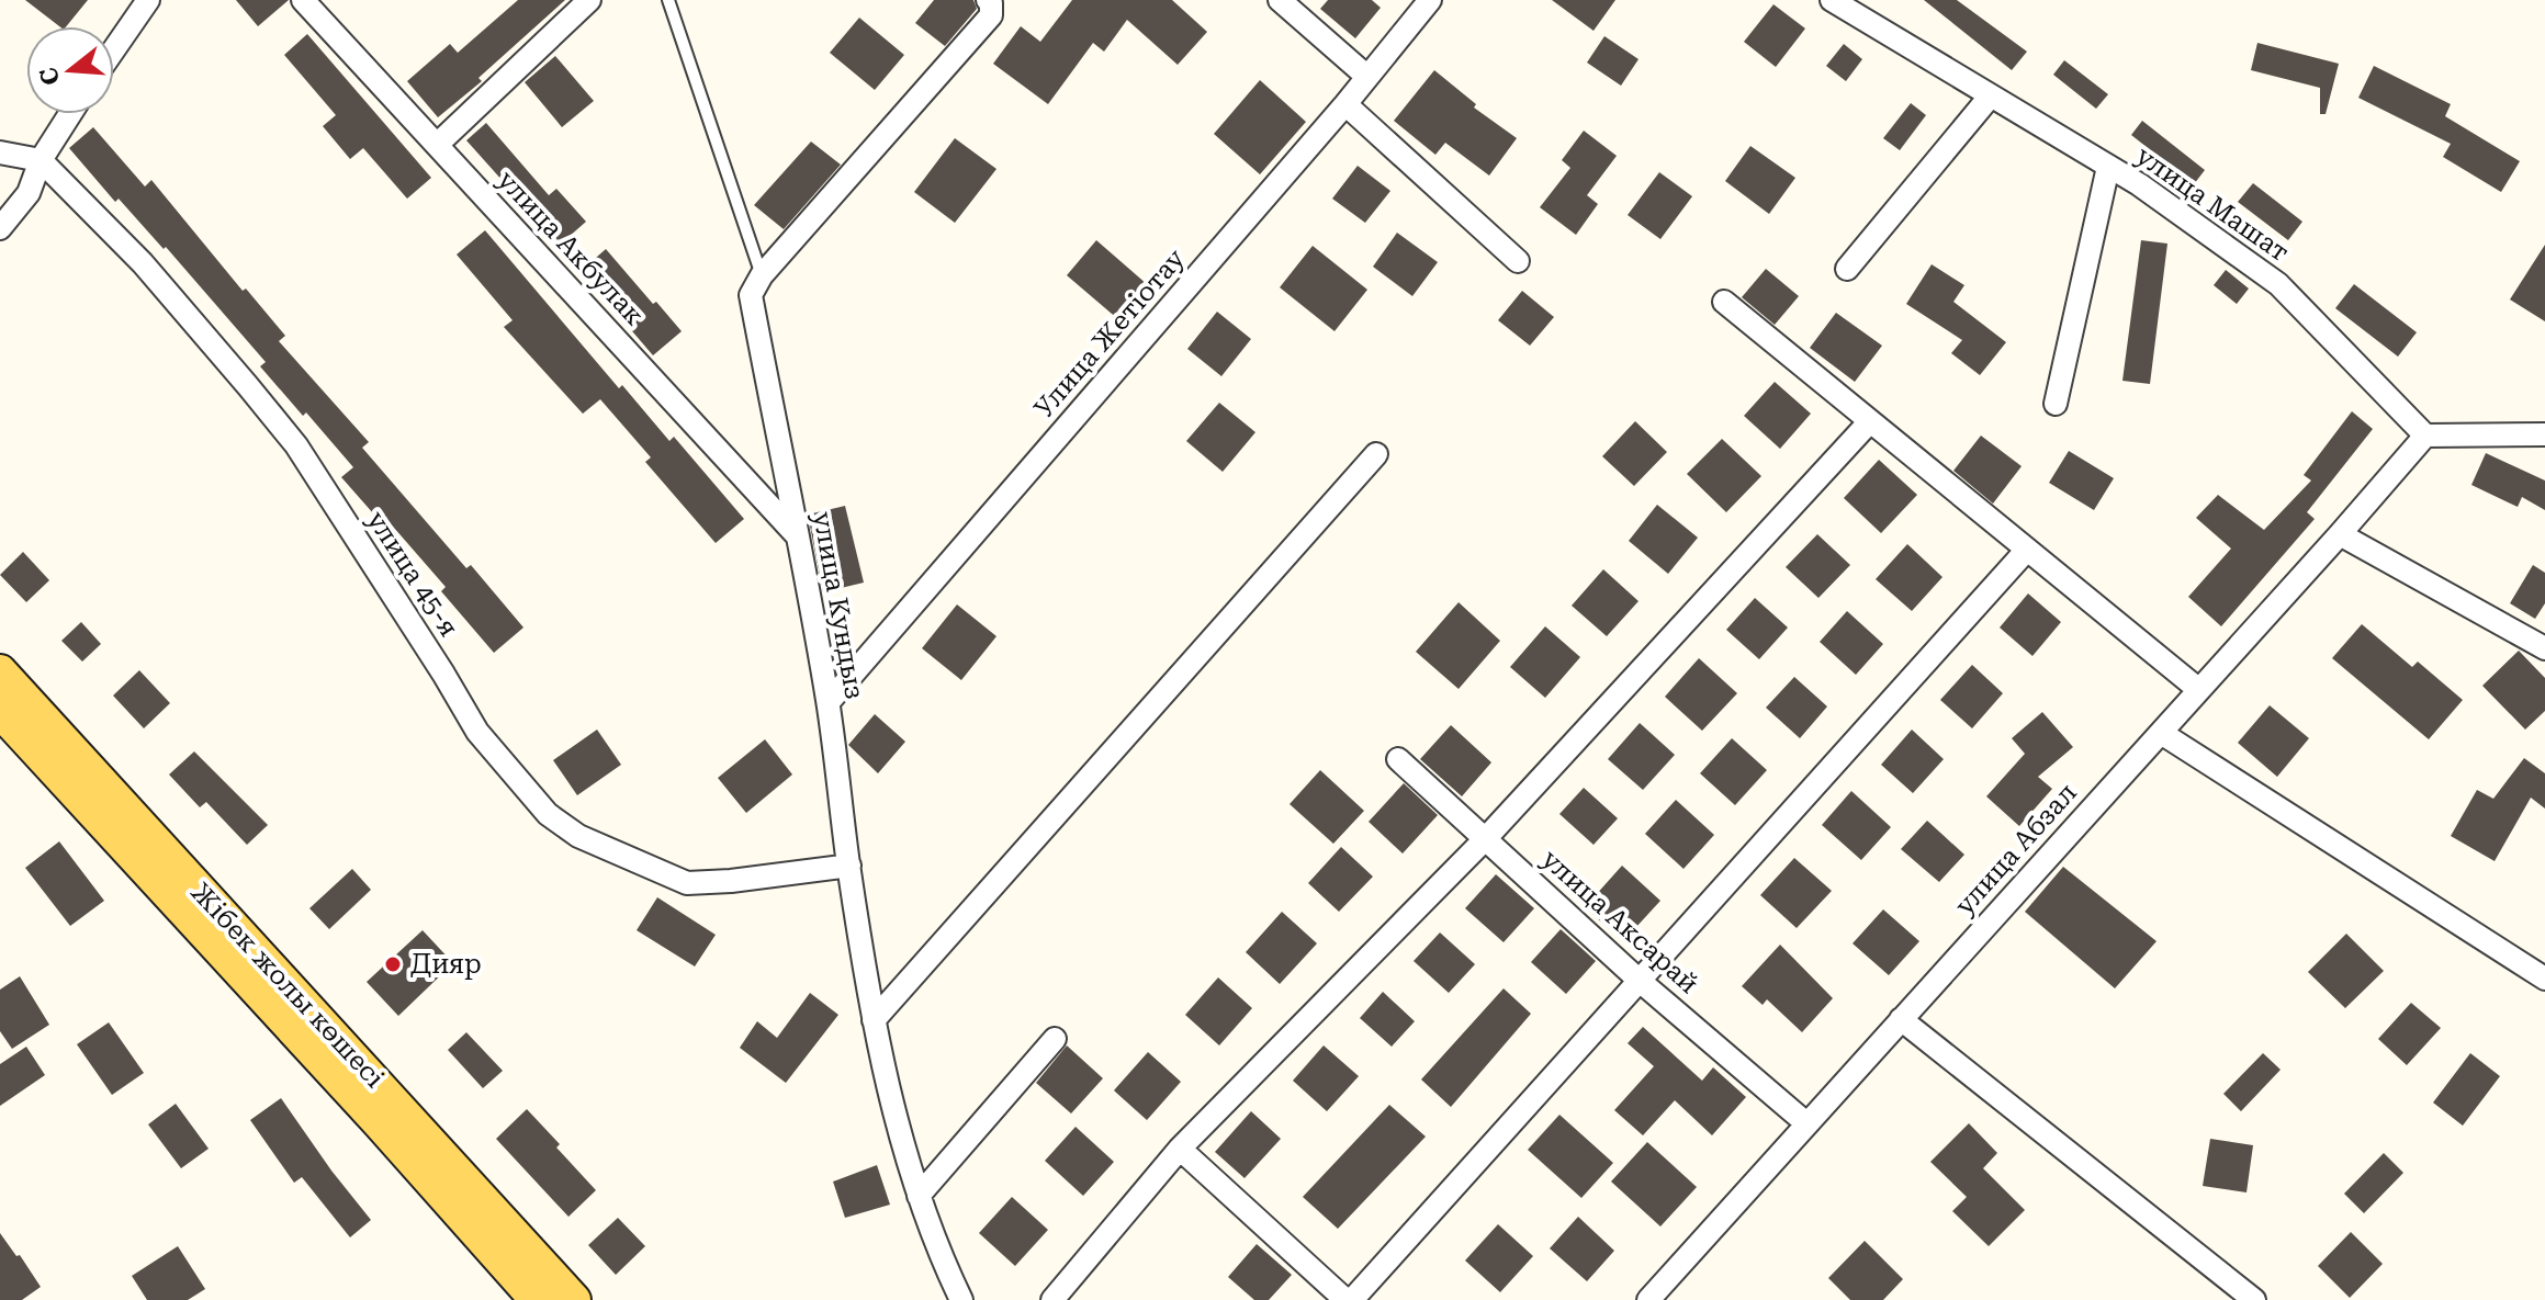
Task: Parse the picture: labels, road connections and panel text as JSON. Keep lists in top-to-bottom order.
{
  "streets": {
    "main road": ["Жібек жолы көшесі"],
    "street": [
      "улица Машат",
      "улица Акбулак",
      "Улица Жетіотау",
      "улица 45-я",
      "улица Кундыз",
      "улица Абзал",
      "улица Аксарай"
    ]
  },
  "crossings": [
    ["улица Машат", "улица Абзал"],
    ["улица Акбулак", "улица Кундыз"],
    ["Улица Жетіотау", "улица Кундыз"],
    ["улица 45-я", "улица Кундыз"],
    ["улица Абзал", "улица Аксарай"]
  ],
  "places": ["Дияр"],
  "north": "left"
}
